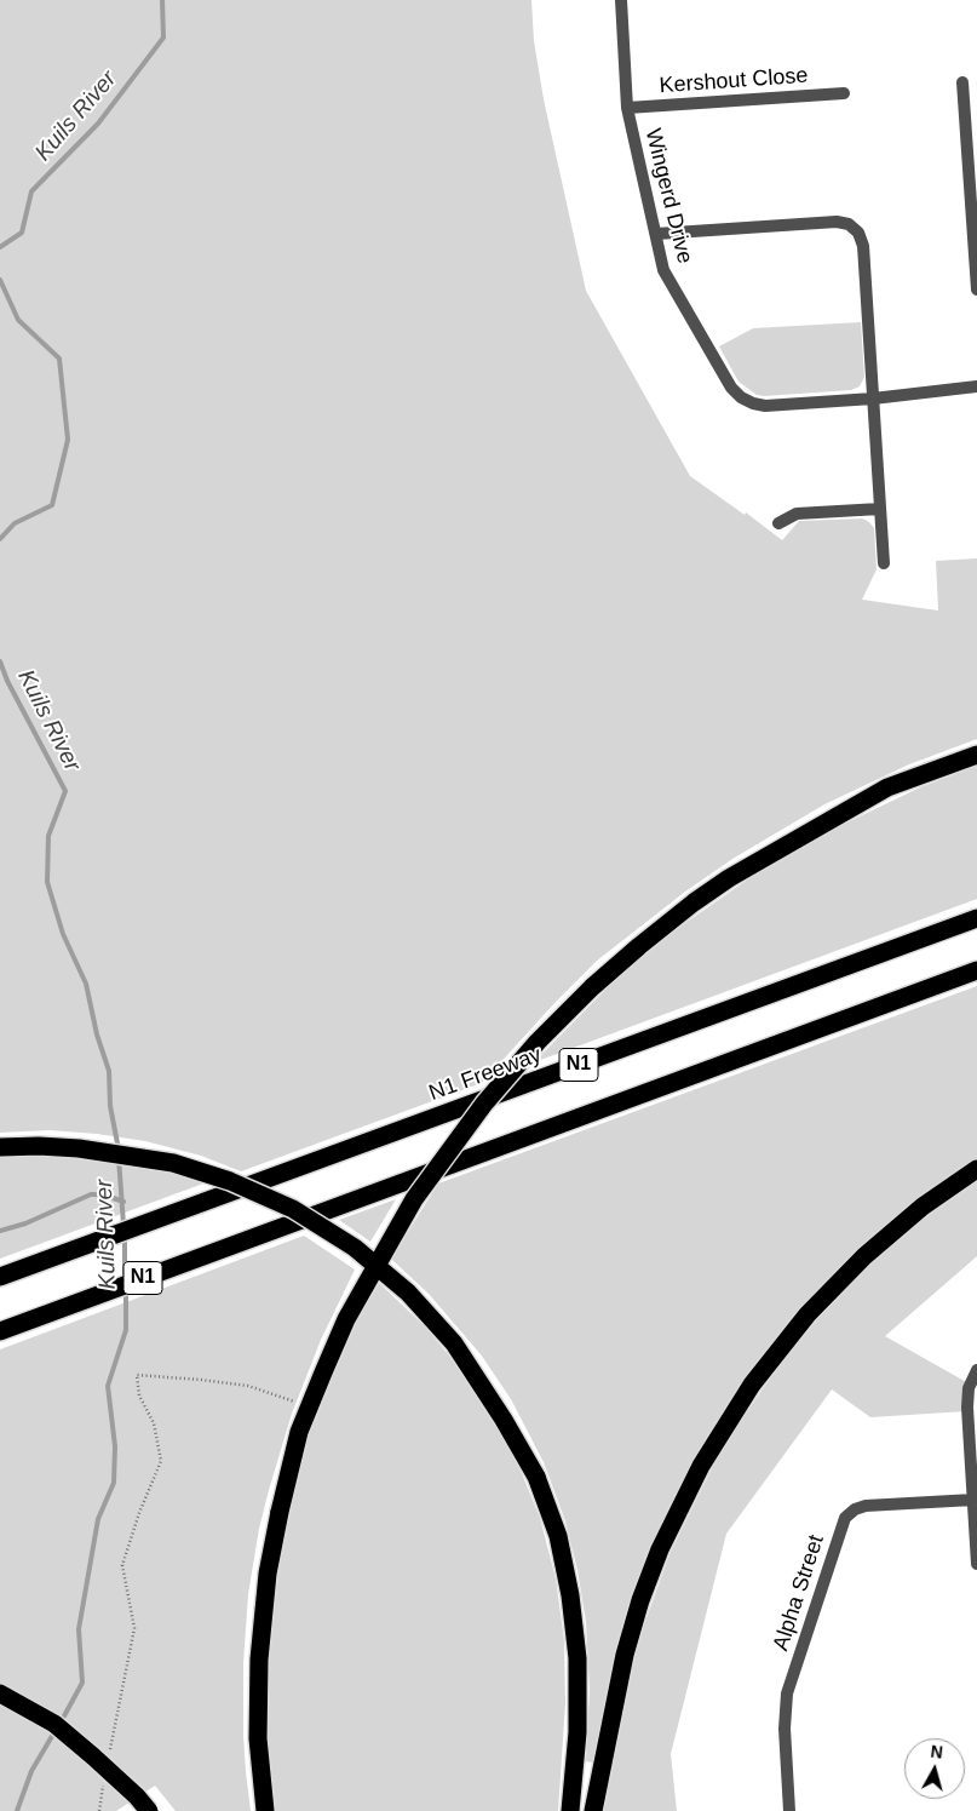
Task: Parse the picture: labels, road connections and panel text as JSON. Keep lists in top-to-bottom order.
{
  "streets": {
    "highway": ["N1", "N1 Freeway"],
    "street": ["Kershout Close", "Wingerd Drive", "Alpha Street"]
  },
  "crossings": [
    ["Kershout Close", "Wingerd Drive"]
  ],
  "water": ["Kuils River"],
  "north": "top"
}
